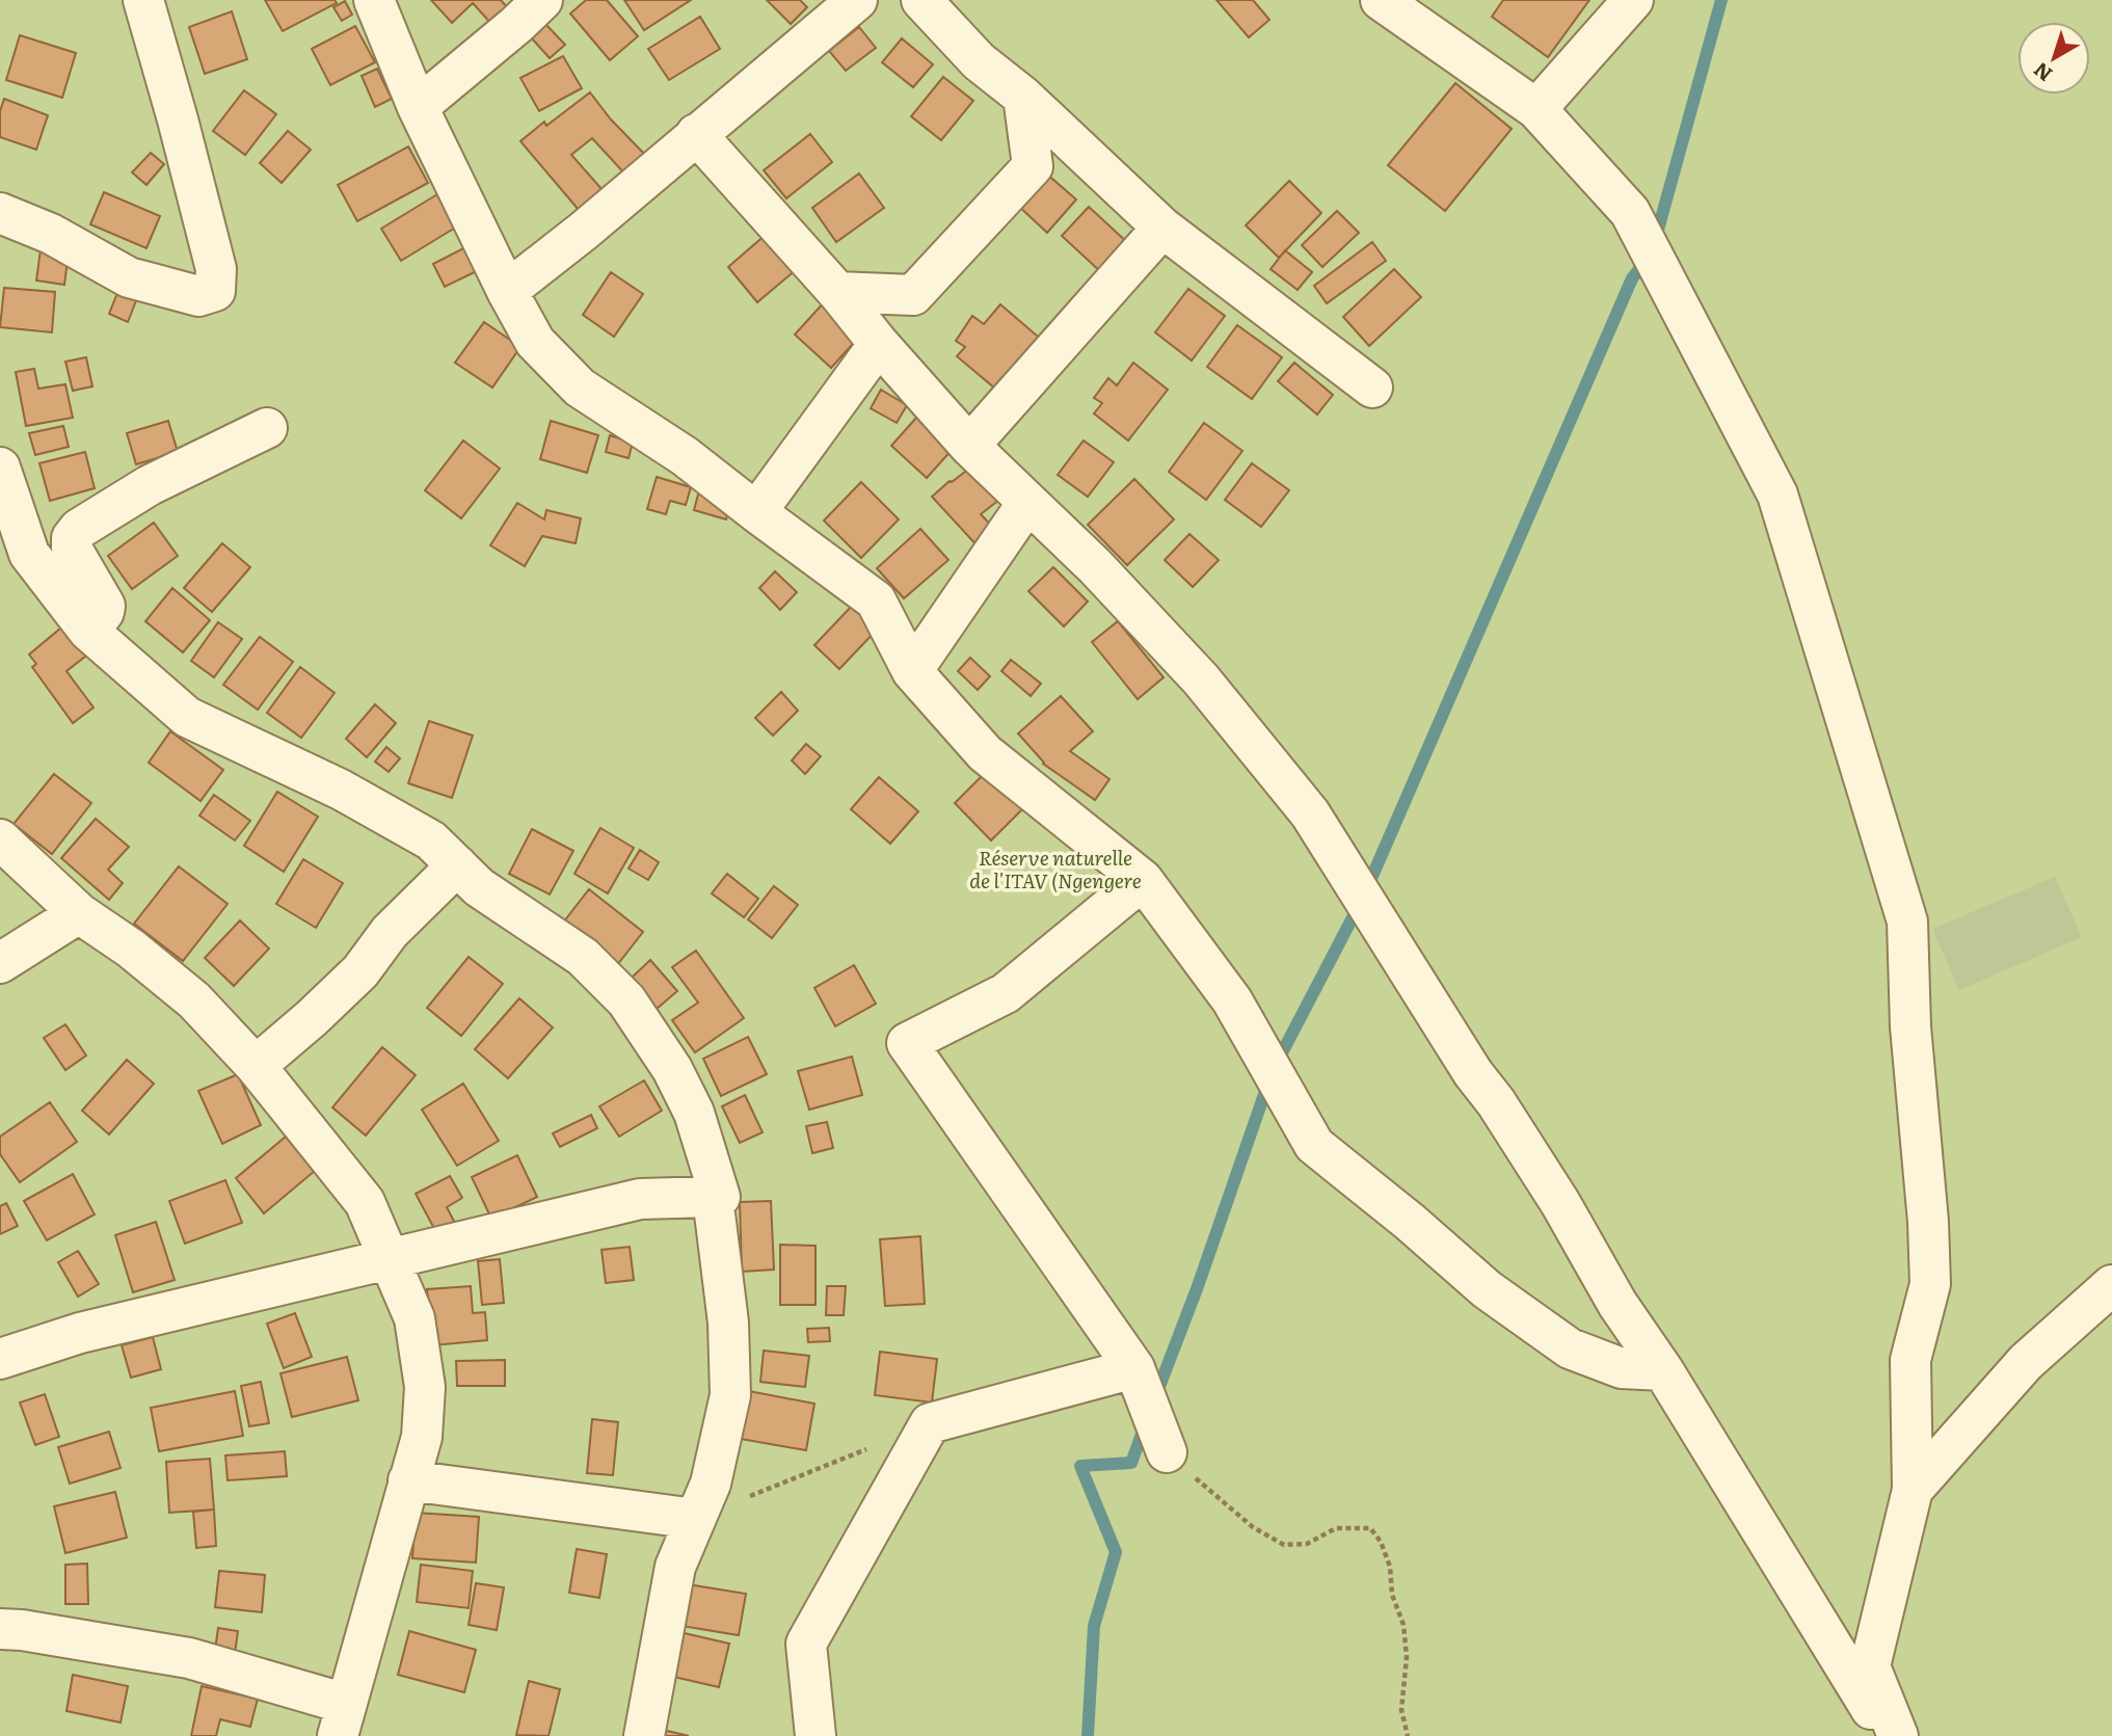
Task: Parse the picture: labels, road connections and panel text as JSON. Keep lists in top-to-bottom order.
{
  "parks": ["Réserve naturelle de l'ITAV (Ngengere"],
  "north": "bottom left"
}
